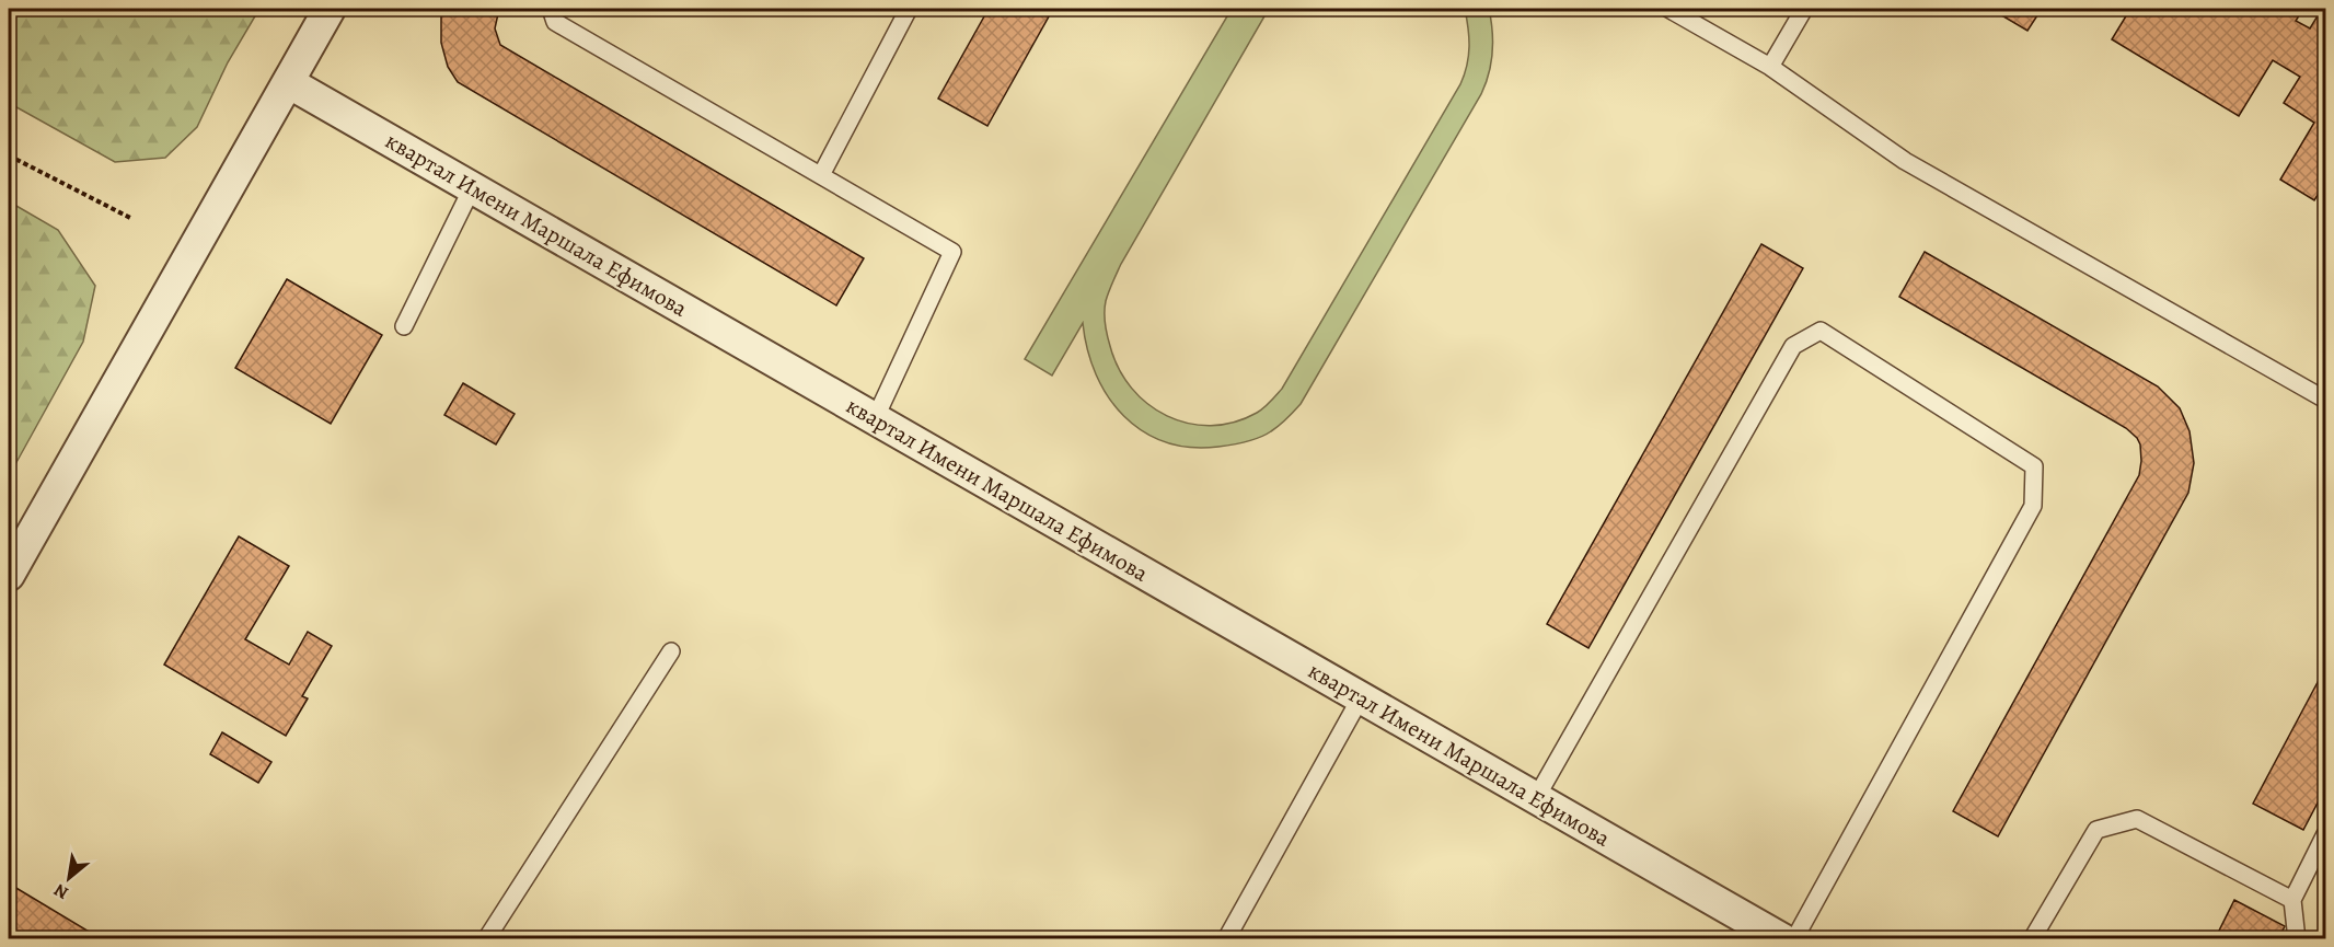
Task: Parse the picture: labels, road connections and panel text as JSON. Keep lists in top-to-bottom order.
{
  "streets": {
    "street": ["квартал Имени Маршала Ефимова"]
  },
  "north": "bottom left"
}
